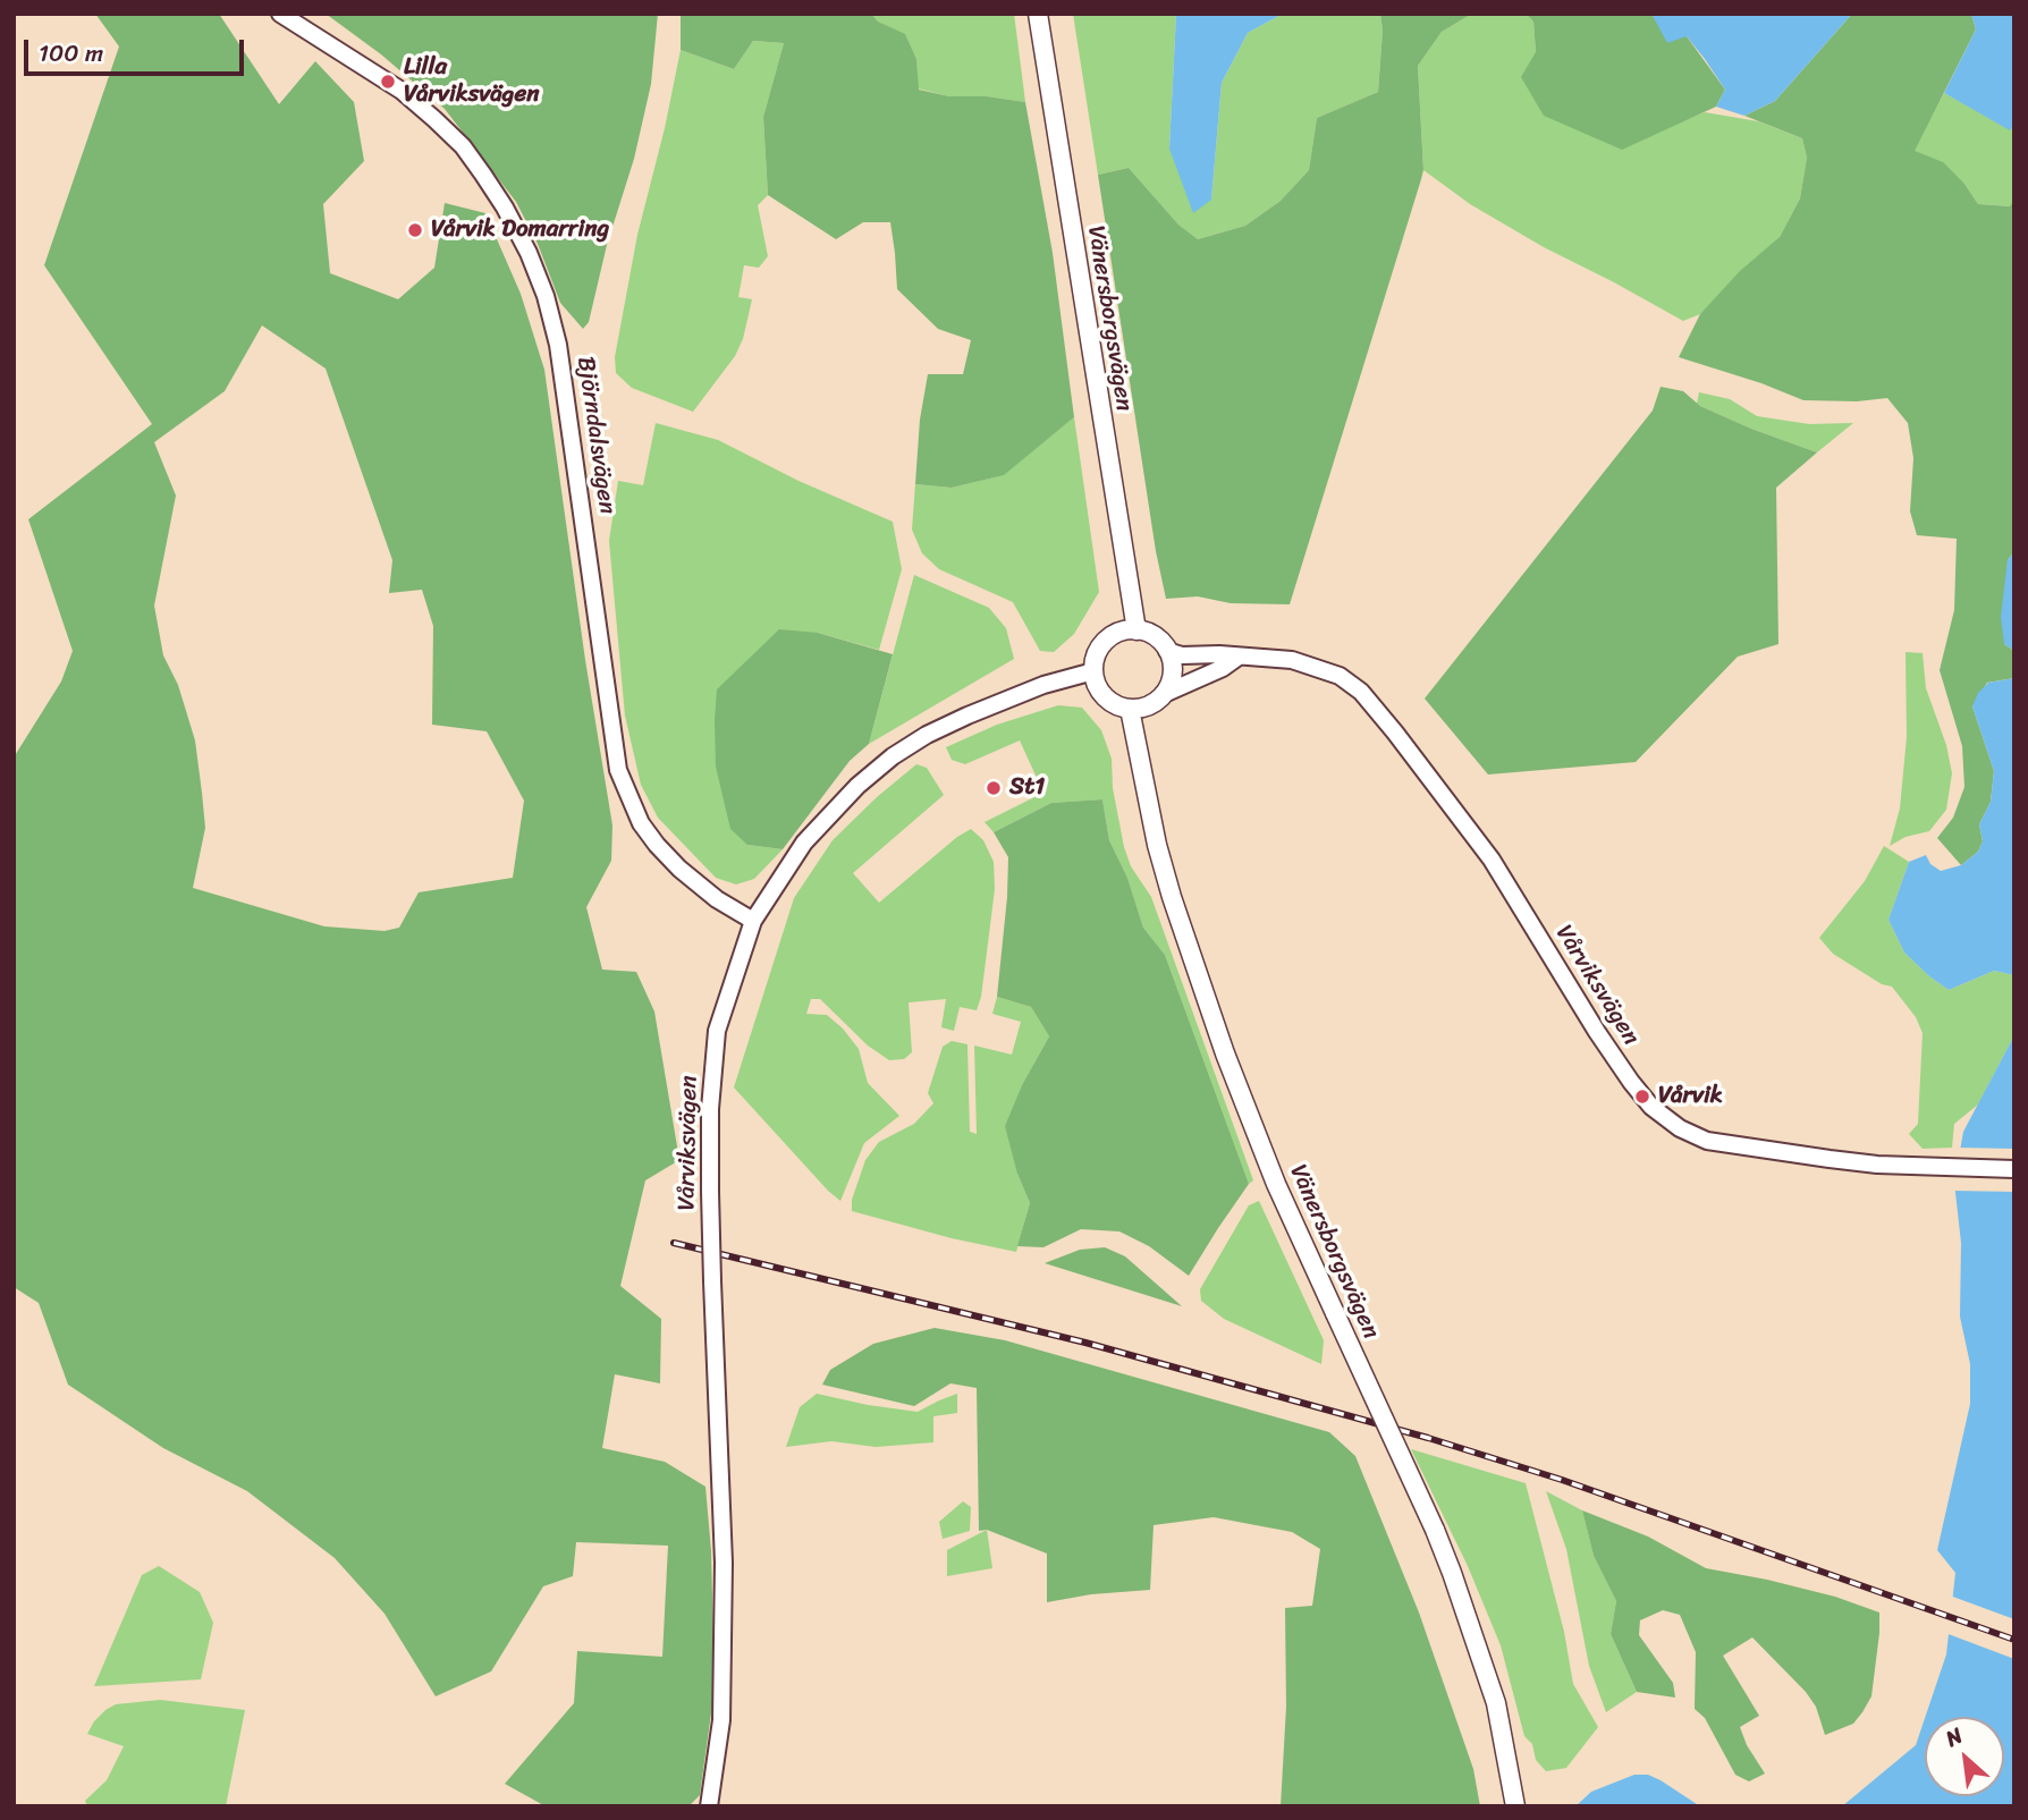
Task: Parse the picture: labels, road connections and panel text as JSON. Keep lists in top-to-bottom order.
{
  "streets": {
    "main road": ["Vänersborgsvägen"],
    "street": ["Björndalsvägen", "Vårviksvägen"]
  },
  "crossings": [
    ["Vänersborgsvägen", "Vårviksvägen"],
    ["Björndalsvägen", "Vårviksvägen"]
  ],
  "places": [
    "Lilla Vårviksvägen",
    "Vårvik Domarring",
    "St1",
    "Vårvik"
  ],
  "scale_bar": "100 m",
  "north": "top left"
}
